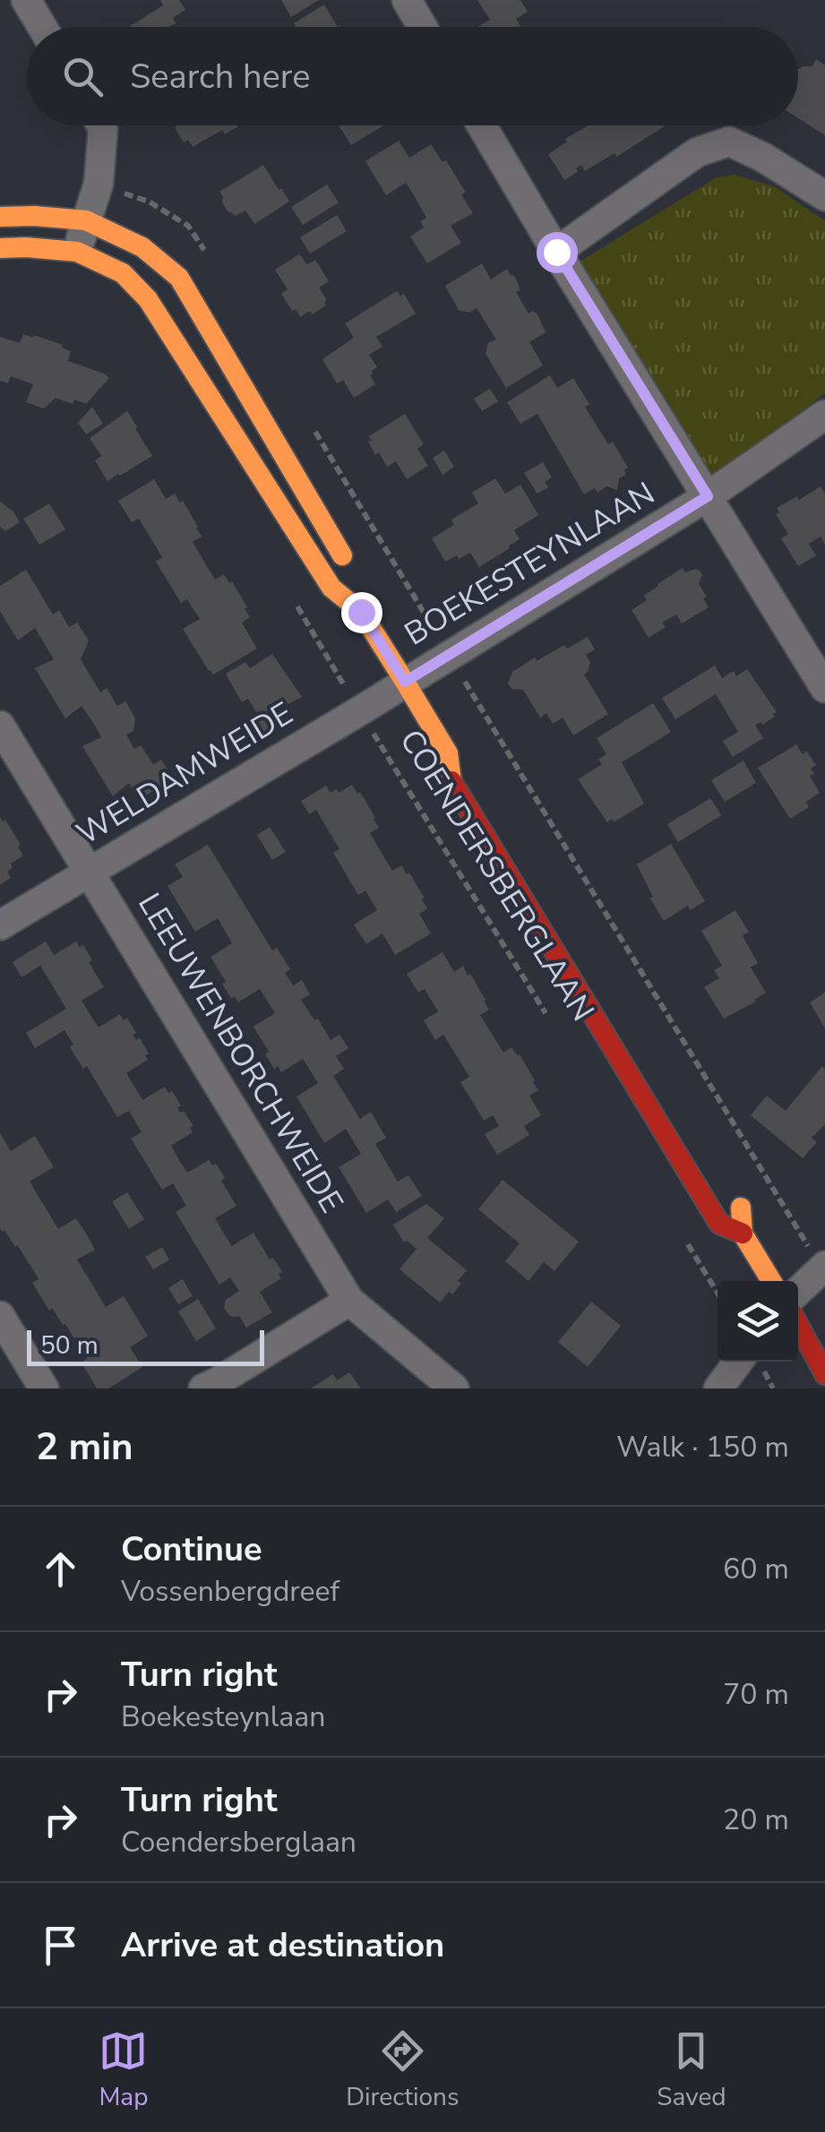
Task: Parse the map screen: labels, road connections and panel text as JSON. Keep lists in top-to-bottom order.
{
  "streets": {
    "street": [
      "BOEKESTEYNLAAN",
      "WELDAMWEIDE",
      "COENDERSBERGLAAN",
      "LEEUWENBORCHWEIDE"
    ]
  },
  "crossings": [
    ["BOEKESTEYNLAAN", "WELDAMWEIDE"],
    ["BOEKESTEYNLAAN", "COENDERSBERGLAAN"],
    ["WELDAMWEIDE", "COENDERSBERGLAAN"],
    ["WELDAMWEIDE", "LEEUWENBORCHWEIDE"]
  ],
  "scale_bar": "50 m",
  "page": {
    "search": "Search here",
    "scale": "50 m",
    "heading": ["2 min", "Walk · 150 m"],
    "list": [
      ["Continue", "Vossenbergdreef", "60 m"],
      ["Turn right", "Boekesteynlaan", "70 m"],
      ["Turn right", "Coendersberglaan", "20 m"],
      "Arrive at destination"
    ],
    "nav": ["Map", "Directions", "Saved"]
  }
}
